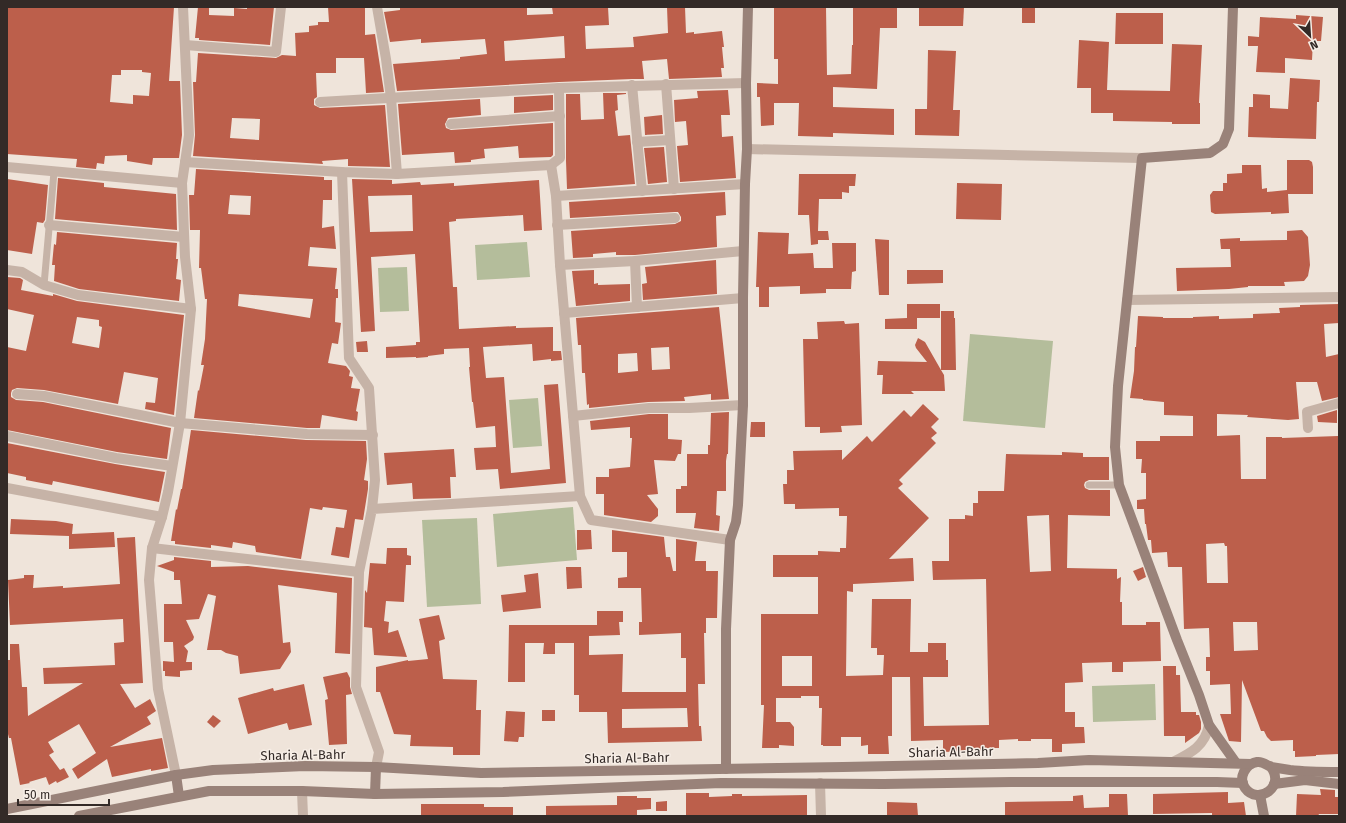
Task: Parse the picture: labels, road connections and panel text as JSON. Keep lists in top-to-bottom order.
{
  "streets": {
    "main road": ["Sharia Al-Bahr"]
  },
  "scale_bar": "50 m",
  "north": "bottom right"
}
